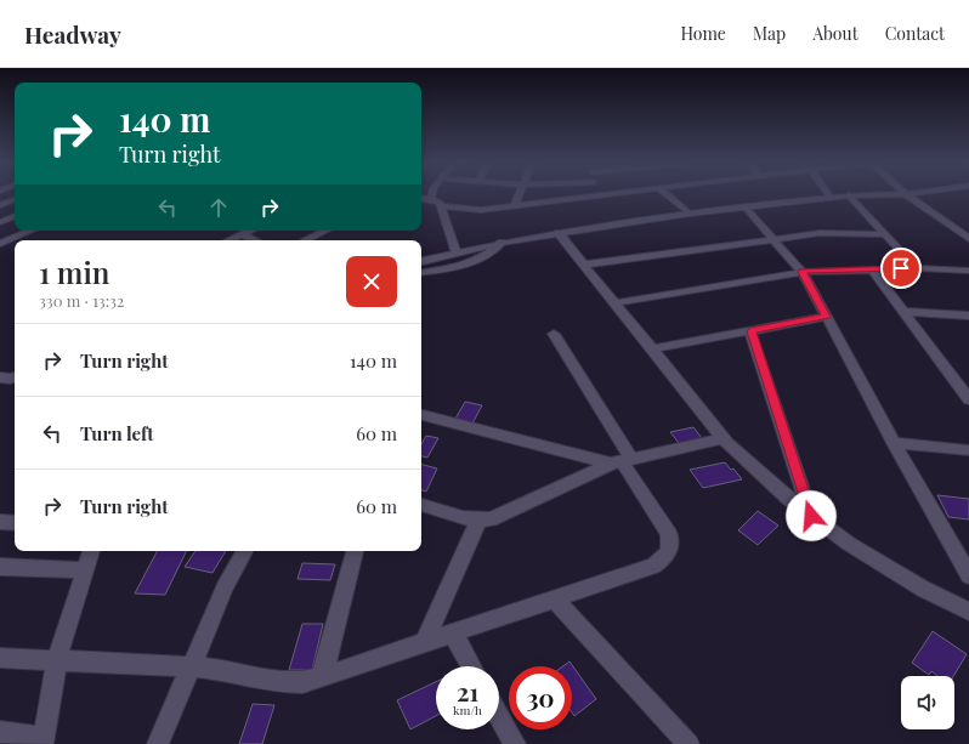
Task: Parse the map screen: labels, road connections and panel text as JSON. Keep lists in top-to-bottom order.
{
  "page": {
    "header": "Headway",
    "nav": [
      "Home",
      "Map",
      "About",
      "Contact"
    ],
    "turn": ["140 m", "Turn right"],
    "heading": ["1 min", "330 m · 13:32"],
    "list": [
      {
        "name": "Turn right",
        "value": "140 m"
      },
      {
        "name": "Turn left",
        "value": "60 m"
      },
      {
        "name": "Turn right",
        "value": "60 m"
      }
    ],
    "speed": "21 km/h",
    "limit": "30"
  }
}
